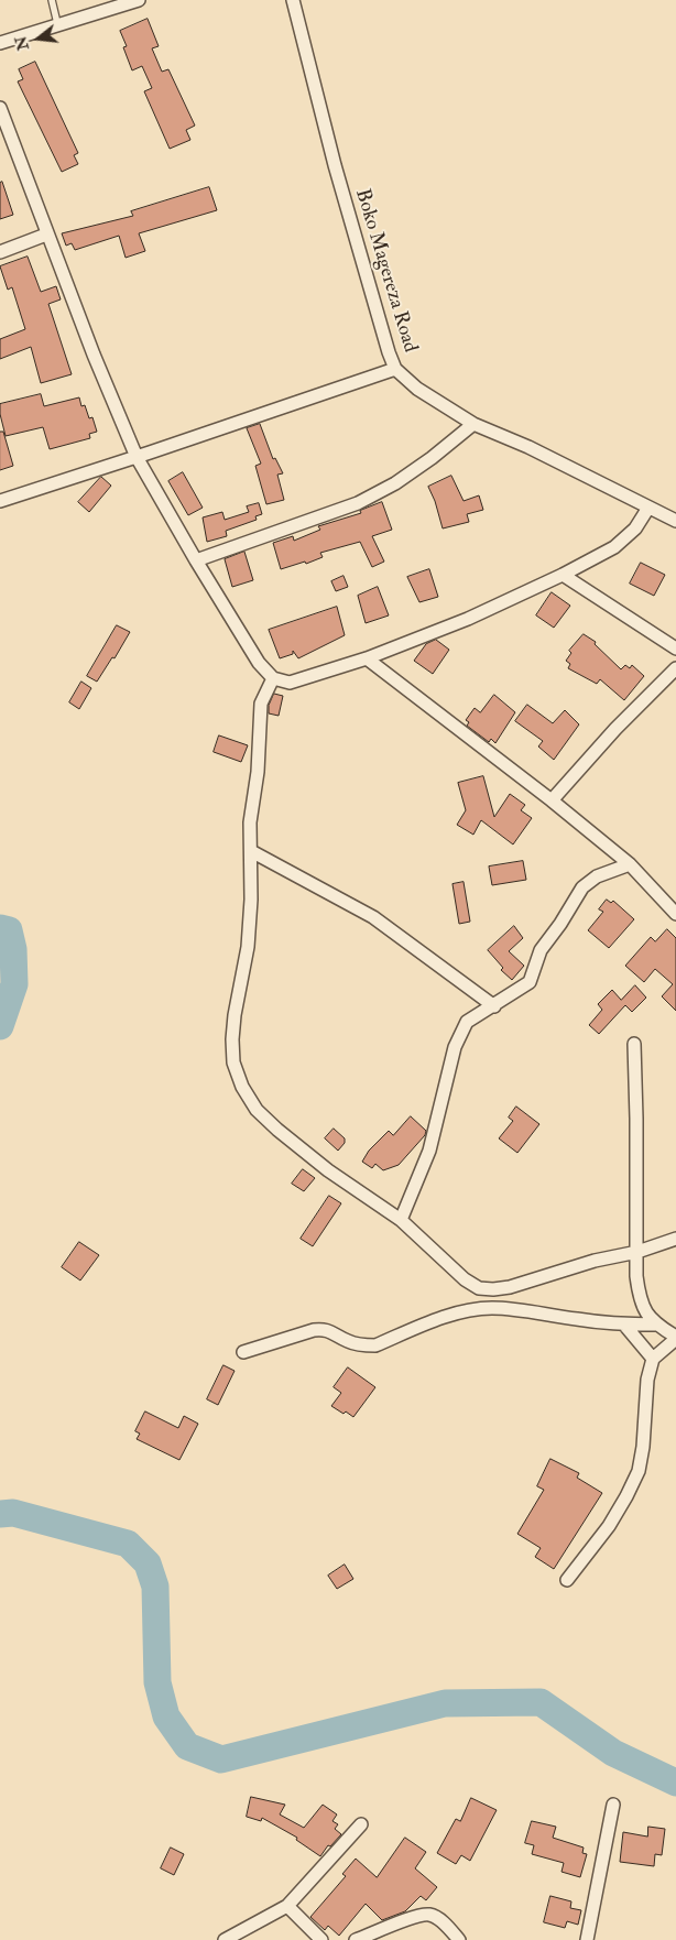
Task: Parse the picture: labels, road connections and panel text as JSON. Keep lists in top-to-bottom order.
{
  "streets": {
    "street": ["Boko Magereza Road"]
  },
  "north": "left"
}
